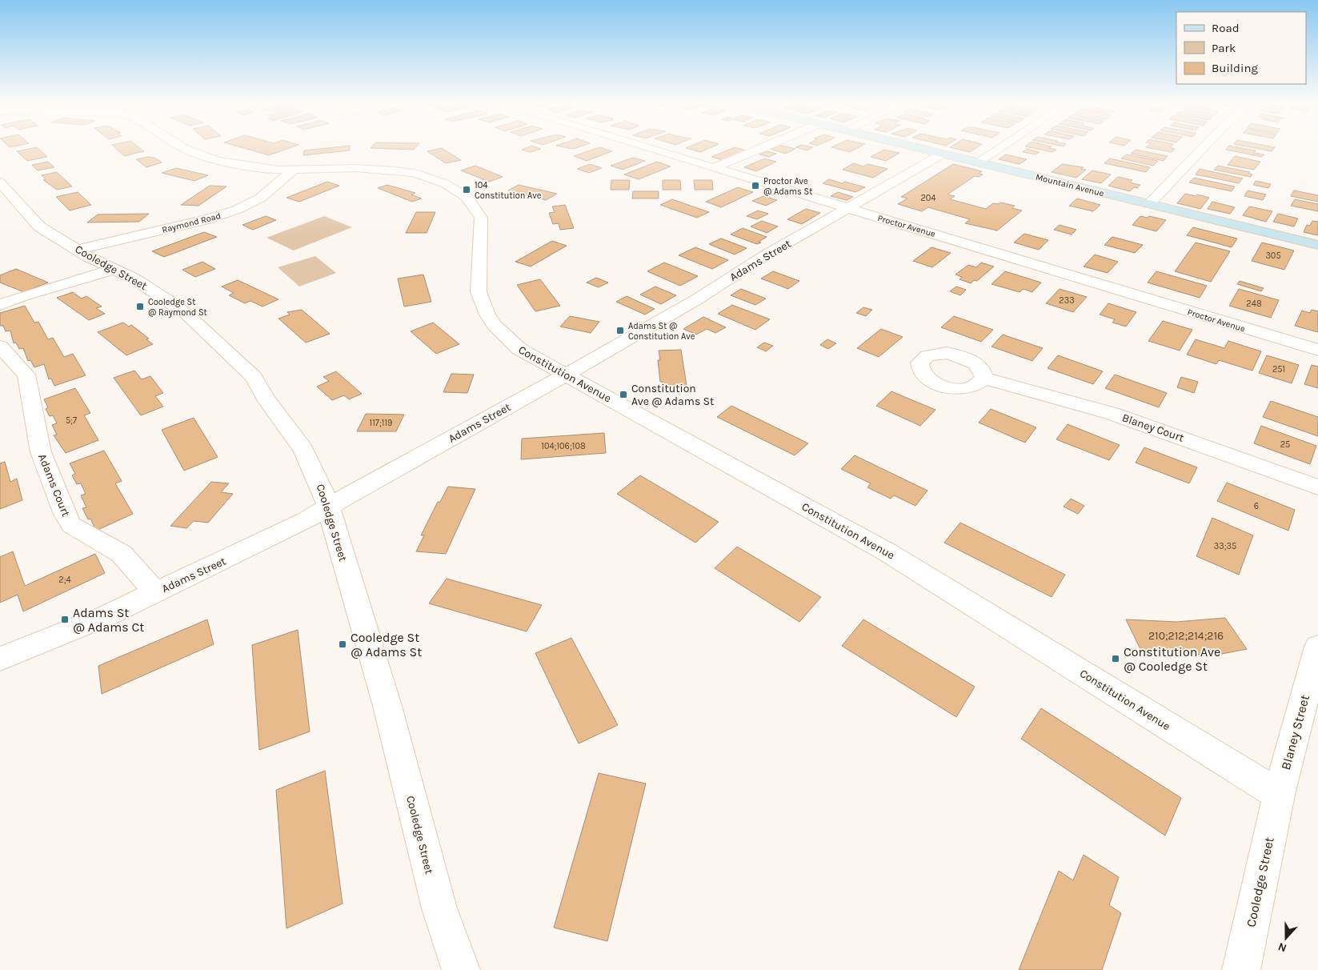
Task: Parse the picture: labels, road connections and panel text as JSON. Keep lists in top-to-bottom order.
{
  "streets": {
    "street": [
      "Mountain Avenue",
      "Raymond Road",
      "Proctor Avenue",
      "Adams Street",
      "Cooledge Street",
      "Constitution Avenue",
      "Blaney Court",
      "Adams Court",
      "Blaney Street"
    ]
  },
  "crossings": [
    ["Mountain Avenue", "Adams Street"],
    ["Raymond Road", "Cooledge Street"],
    ["Raymond Road", "Constitution Avenue"],
    ["Proctor Avenue", "Adams Street"],
    ["Adams Street", "Cooledge Street"],
    ["Adams Street", "Constitution Avenue"],
    ["Adams Street", "Adams Court"],
    ["Cooledge Street", "Constitution Avenue"],
    ["Cooledge Street", "Blaney Street"],
    ["Constitution Avenue", "Blaney Street"]
  ],
  "places": {
    "transit": [
      "Proctor Ave @ Adams St",
      "104 Constitution Ave",
      "Cooledge St @ Raymond St",
      "Adams St @ Constitution Ave",
      "Constitution Ave @ Adams St",
      "Adams St @ Adams Ct",
      "Cooledge St @ Adams St",
      "Constitution Ave @ Cooledge St"
    ]
  },
  "house_numbers": [
    "204",
    "305",
    "233",
    "248",
    "251",
    "5;7",
    "117;119",
    "25",
    "104;106;108",
    "6",
    "33;35",
    "2;4",
    "210;212;214;216"
  ],
  "legend": ["Road", "Park", "Building"],
  "north": "bottom"
}
